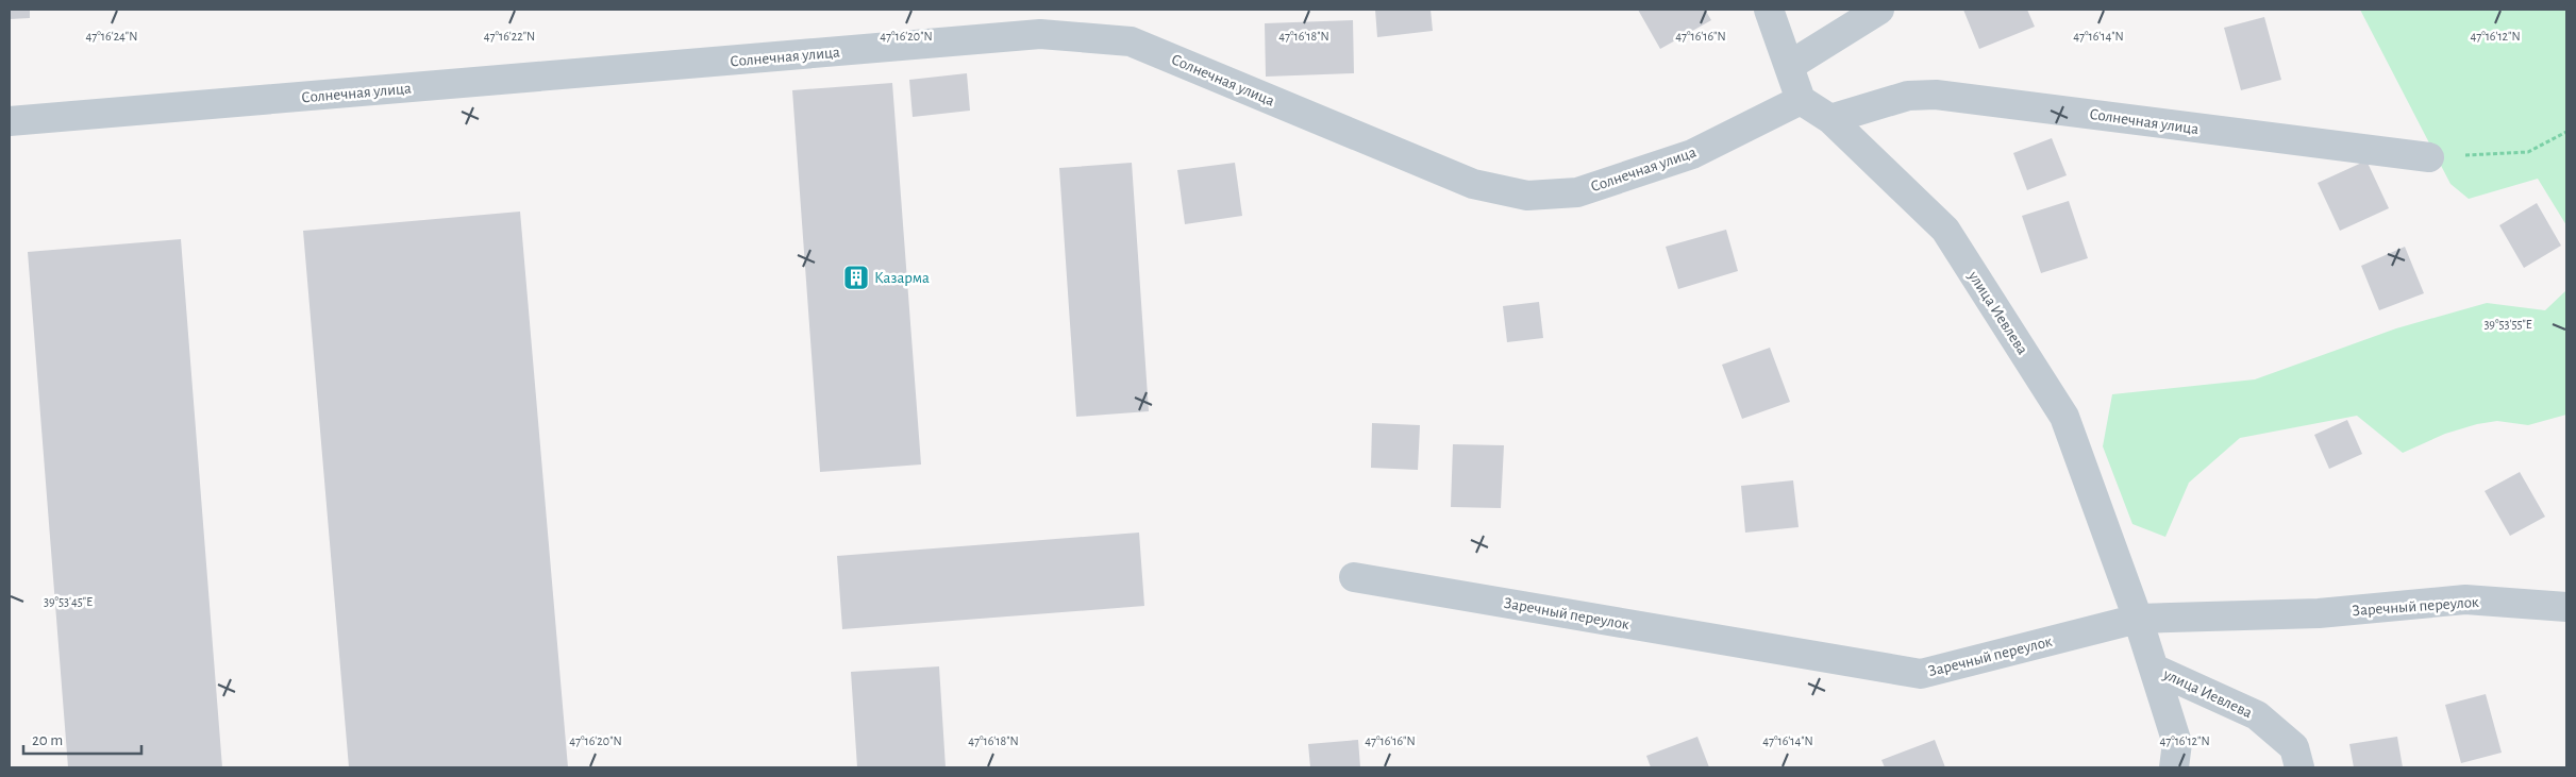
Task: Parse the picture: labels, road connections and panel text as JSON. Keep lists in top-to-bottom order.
{
  "streets": {
    "street": ["Солнечная улица", "улица Иевлева", "Заречный переулок"]
  },
  "crossings": [
    ["Солнечная улица", "улица Иевлева"],
    ["улица Иевлева", "Заречный переулок"]
  ],
  "places": {
    "building": ["Казарма"]
  },
  "scale_bar": "20 m",
  "coordinates": [
    "47°16'22\"N",
    "47°16'18\"N",
    "47°16'14\"N",
    "47°16'12\"N",
    "47°16'24\"N",
    "47°16'20\"N",
    "47°16'16\"N",
    "39°53'55\"E",
    "39°53'45\"E"
  ]
}
